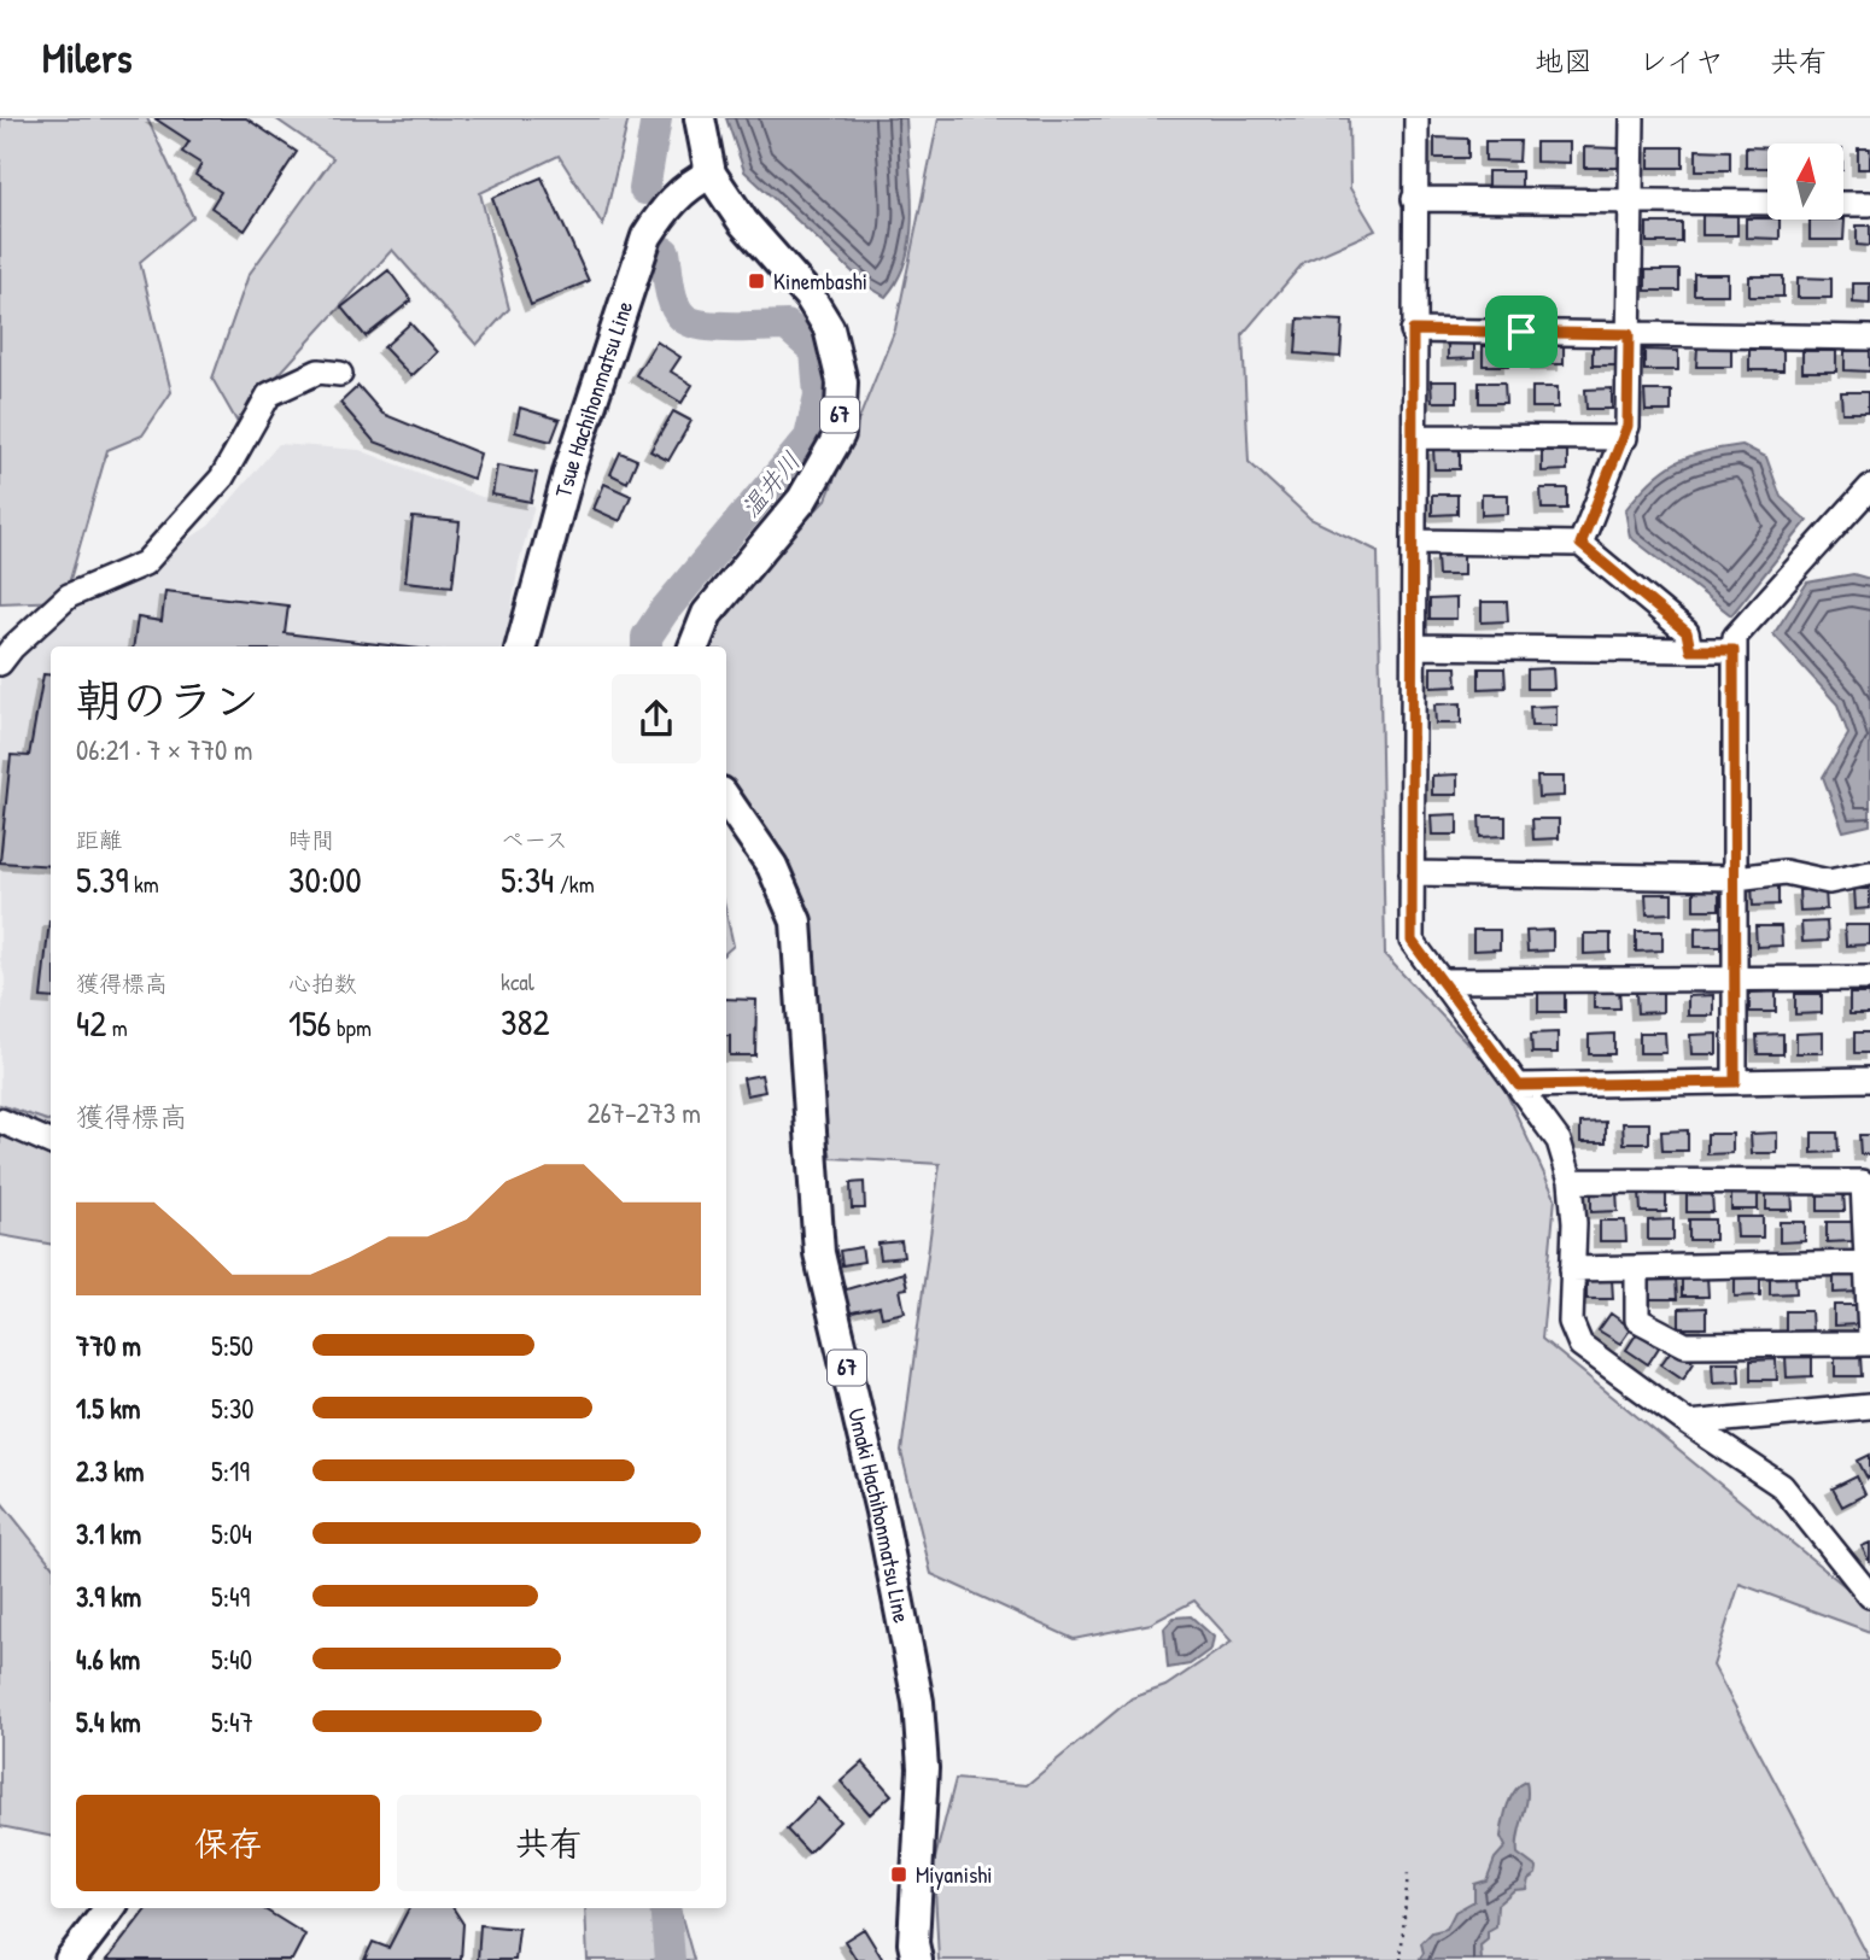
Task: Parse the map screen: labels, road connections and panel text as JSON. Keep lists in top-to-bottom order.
{
  "streets": {
    "main road": ["Tsue Hachihonmatsu Line", "67", "Umaki Hachihonmatsu Line"]
  },
  "crossings": [
    ["Tsue Hachihonmatsu Line", "67"]
  ],
  "water": ["温井川"],
  "places": {
    "transit": ["Kinembashi", "Miyanishi"]
  },
  "north": "top",
  "page": {
    "header": "Milers",
    "nav": ["地図", "レイヤ", "共有"],
    "heading": ["朝のラン", "06:21 · 7 × 770 m"],
    "stats": [
      ["距離", "5.39 km"],
      ["時間", "30:00"],
      ["ペース", "5:34 /km"],
      ["獲得標高", "42 m"],
      ["心拍数", "156 bpm"],
      ["kcal", "382"]
    ],
    "chart": ["獲得標高", "267–273 m"],
    "list": [
      {
        "name": "770 m",
        "note": "5:50"
      },
      {
        "name": "1.5 km",
        "note": "5:30"
      },
      {
        "name": "2.3 km",
        "note": "5:19"
      },
      {
        "name": "3.1 km",
        "note": "5:04"
      },
      {
        "name": "3.9 km",
        "note": "5:49"
      },
      {
        "name": "4.6 km",
        "note": "5:40"
      },
      {
        "name": "5.4 km",
        "note": "5:47"
      }
    ],
    "buttons": ["保存", "共有"]
  }
}
